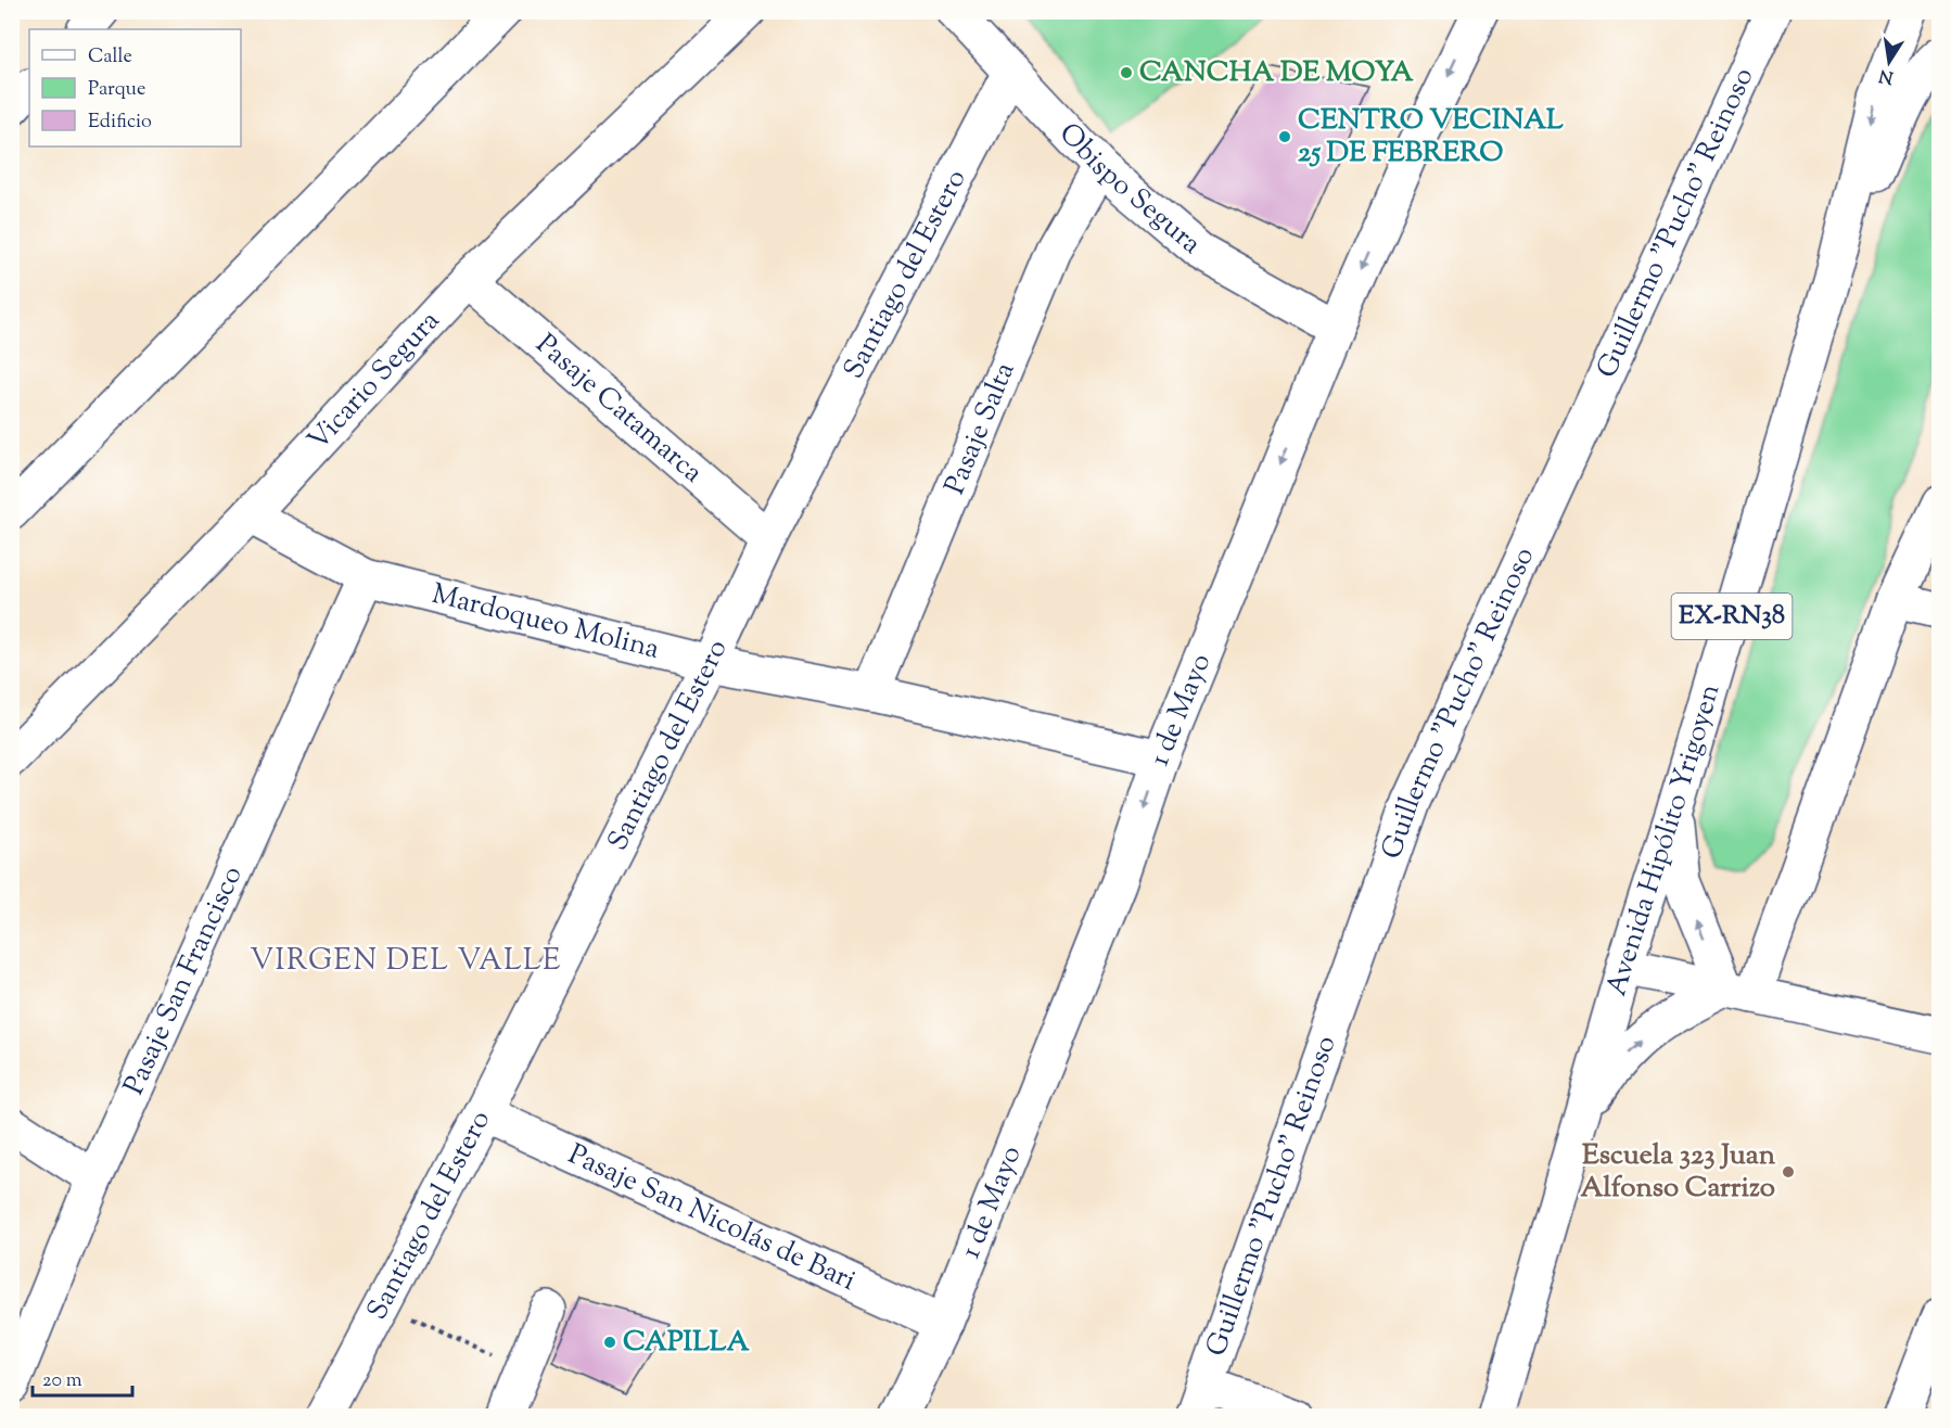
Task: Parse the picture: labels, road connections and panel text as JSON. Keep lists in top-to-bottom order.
{
  "streets": {
    "street": [
      "Obispo Segura",
      "Guillermo \"Pucho\" Reinoso",
      "Santiago del Estero",
      "Vicario Segura",
      "Pasaje Catamarca",
      "Pasaje Salta",
      "EX-RN38",
      "Mardoqueo Molina",
      "1 de Mayo",
      "Avenida Hipólito Yrigoyen",
      "Pasaje San Francisco",
      "Pasaje San Nicolás de Bari"
    ]
  },
  "crossings": [
    ["Obispo Segura", "Santiago del Estero"],
    ["Obispo Segura", "Pasaje Salta"],
    ["Obispo Segura", "1 de Mayo"],
    ["Santiago del Estero", "Pasaje Catamarca"],
    ["Santiago del Estero", "Mardoqueo Molina"],
    ["Santiago del Estero", "Pasaje San Nicolás de Bari"],
    ["Vicario Segura", "Pasaje Catamarca"],
    ["Vicario Segura", "Mardoqueo Molina"],
    ["Pasaje Salta", "Mardoqueo Molina"],
    ["Mardoqueo Molina", "1 de Mayo"],
    ["Mardoqueo Molina", "Pasaje San Francisco"],
    ["1 de Mayo", "Pasaje San Nicolás de Bari"]
  ],
  "one_way": ["1 de Mayo"],
  "districts": ["VIRGEN DEL VALLE"],
  "places": [
    "CANCHA DE MOYA",
    "CENTRO VECINAL 25 DE FEBRERO",
    "Escuela 323 Juan Alfonso Carrizo",
    "CAPILLA"
  ],
  "legend": ["Calle", "Parque", "Edificio"],
  "scale_bar": "20 m",
  "north": "bottom"
}
